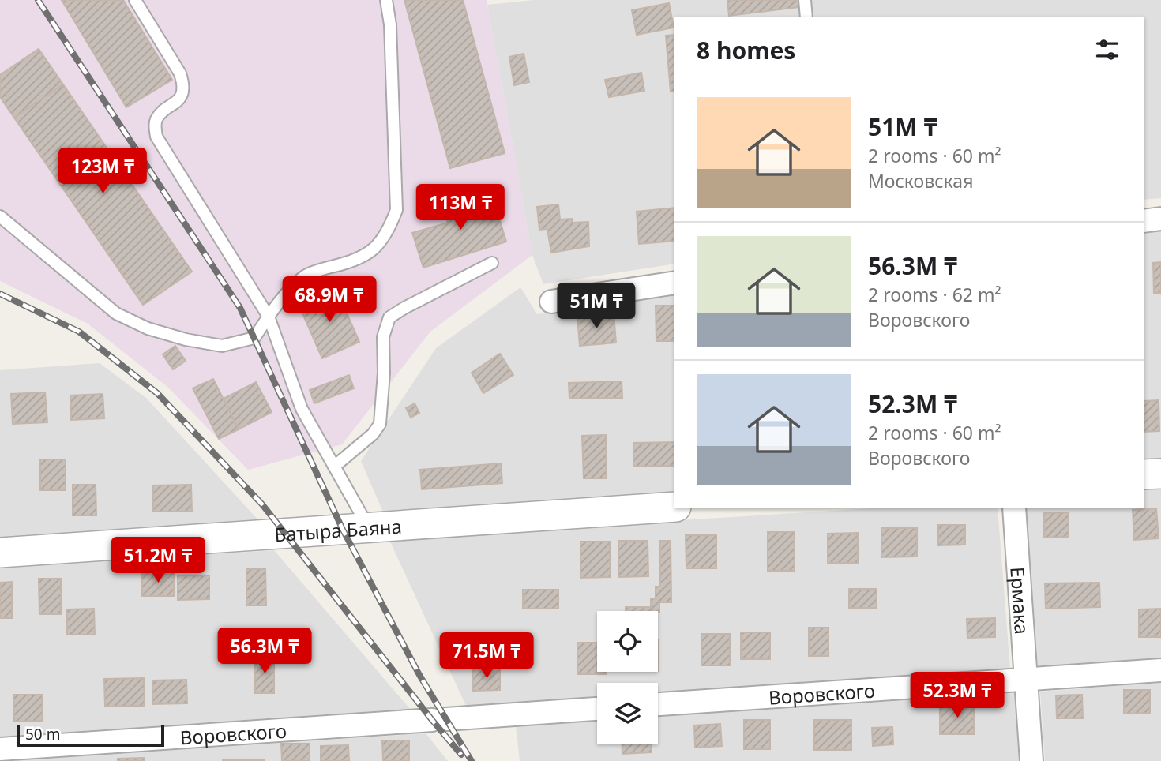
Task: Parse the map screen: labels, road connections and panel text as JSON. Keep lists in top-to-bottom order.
{
  "streets": {
    "street": ["Батыра Баяна", "Ермака", "Воровского"]
  },
  "crossings": [
    ["Ермака", "Воровского"]
  ],
  "scale_bar": "50 m",
  "page": {
    "heading": "8 homes",
    "list": [
      {
        "name": "51M ₸",
        "note": "2 rooms · 60 m² · Московская"
      },
      {
        "name": "56.3M ₸",
        "note": "2 rooms · 62 m² · Воровского"
      },
      {
        "name": "52.3M ₸",
        "note": "2 rooms · 60 m² · Воровского"
      }
    ],
    "price": [
      "123M ₸",
      "113M ₸",
      "68.9M ₸",
      "51M ₸",
      "51.2M ₸",
      "56.3M ₸",
      "71.5M ₸",
      "52.3M ₸"
    ],
    "scale": "50 m"
  }
}
